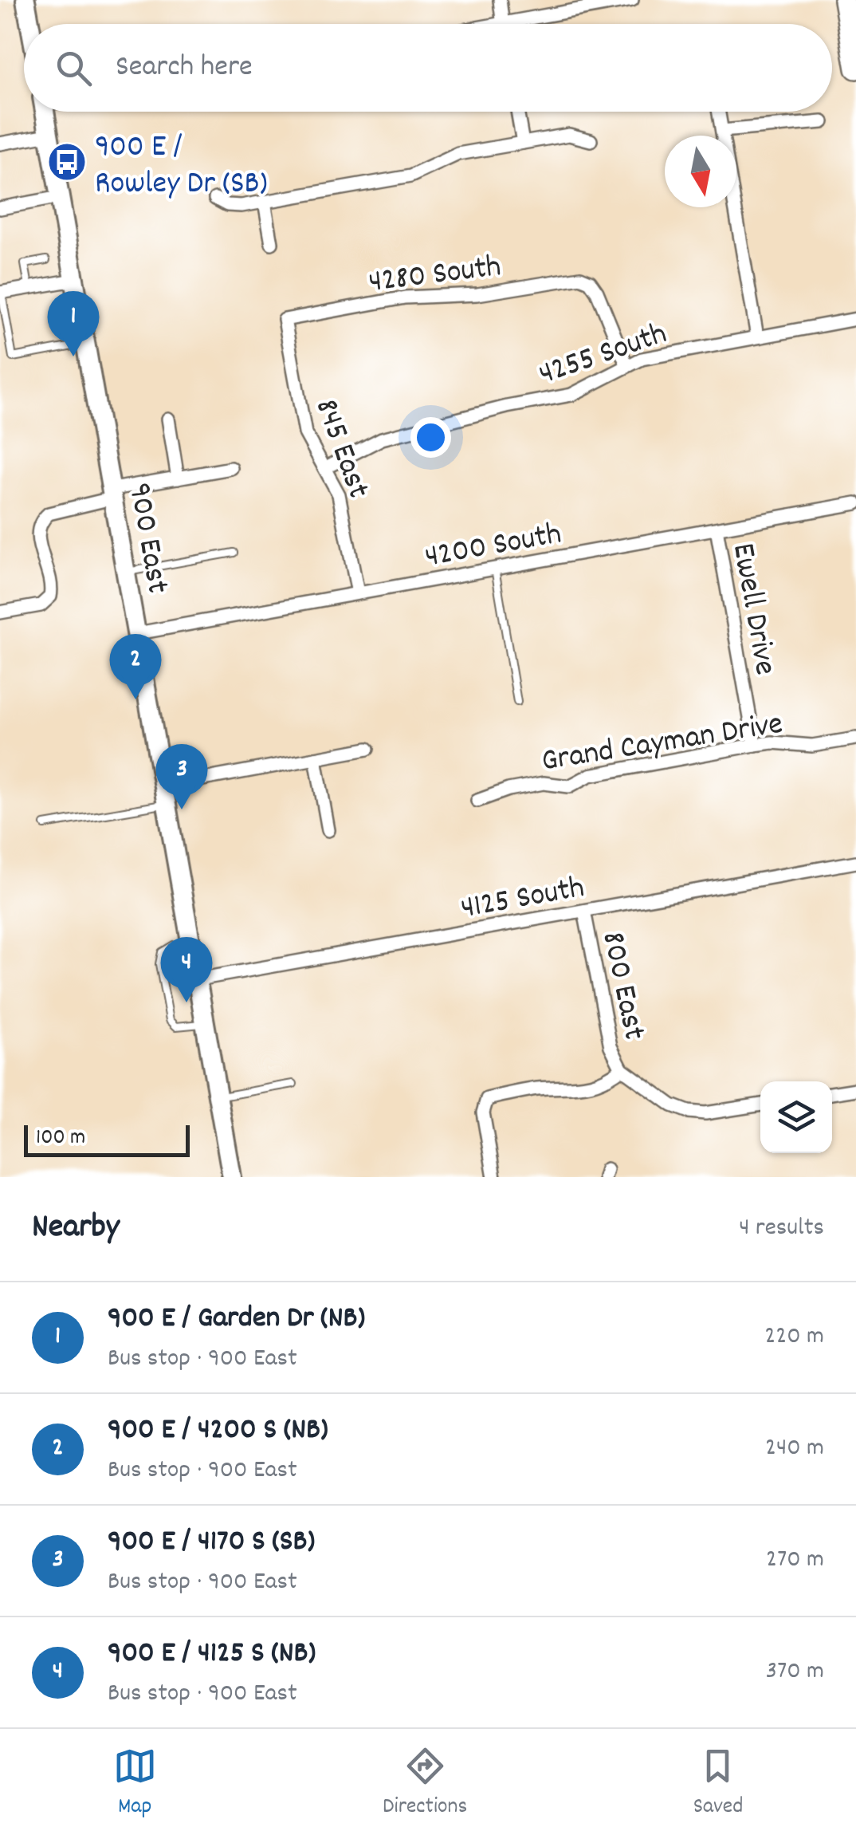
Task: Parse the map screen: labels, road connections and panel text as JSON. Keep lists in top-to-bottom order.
{
  "streets": {
    "main road": ["900 East"],
    "street": [
      "4280 South",
      "4255 South",
      "845 East",
      "4200 South",
      "Ewell Drive",
      "Grand Cayman Drive",
      "4125 South",
      "800 East"
    ]
  },
  "crossings": [
    ["4280 South", "4255 South"],
    ["4280 South", "845 East"],
    ["4255 South", "845 East"],
    ["845 East", "4200 South"],
    ["900 East", "4200 South"],
    ["900 East", "4125 South"],
    ["4200 South", "Ewell Drive"],
    ["Ewell Drive", "Grand Cayman Drive"],
    ["4125 South", "800 East"]
  ],
  "places": {
    "bus stop": ["900 E / Rowley Dr (SB)"]
  },
  "scale_bar": "100 m",
  "north": "bottom",
  "page": {
    "search": "Search here",
    "pins": [
      "1",
      "2",
      "3",
      "4"
    ],
    "scale": "100 m",
    "heading": ["Nearby", "4 results"],
    "list": [
      {
        "mark": "1",
        "name": "900 E / Garden Dr (NB)",
        "note": "Bus stop · 900 East",
        "value": "220 m"
      },
      {
        "mark": "2",
        "name": "900 E / 4200 S (NB)",
        "note": "Bus stop · 900 East",
        "value": "240 m"
      },
      {
        "mark": "3",
        "name": "900 E / 4170 S (SB)",
        "note": "Bus stop · 900 East",
        "value": "270 m"
      },
      {
        "mark": "4",
        "name": "900 E / 4125 S (NB)",
        "note": "Bus stop · 900 East",
        "value": "370 m"
      }
    ],
    "nav": ["Map", "Directions", "Saved"]
  }
}
